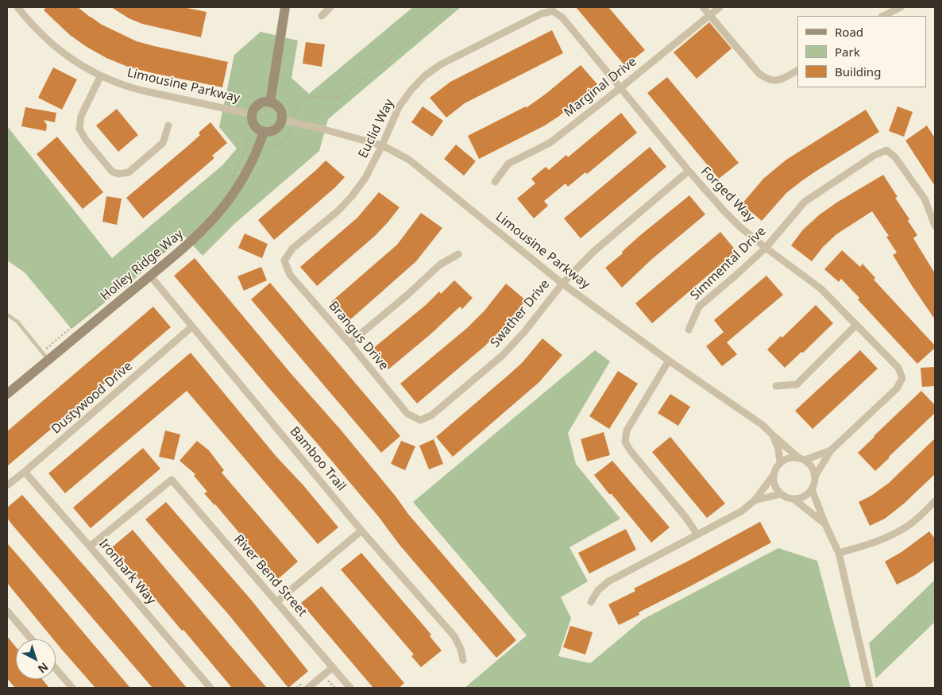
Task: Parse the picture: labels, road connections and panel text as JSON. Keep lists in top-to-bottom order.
{
  "streets": {
    "street": [
      "Limousine Parkway",
      "Marginal Drive",
      "Euclid Way",
      "Forged Way",
      "Simmental Drive",
      "Holley Ridge Way",
      "Swather Drive",
      "Brangus Drive",
      "Dustywood Drive",
      "Bamboo Trail",
      "Ironbark Way",
      "River Bend Street"
    ]
  },
  "crossings": [
    ["Limousine Parkway", "Euclid Way"],
    ["Limousine Parkway", "Holley Ridge Way"],
    ["Limousine Parkway", "Swather Drive"],
    ["Marginal Drive", "Forged Way"],
    ["Euclid Way", "Forged Way"],
    ["Euclid Way", "Brangus Drive"],
    ["Forged Way", "Simmental Drive"],
    ["Forged Way", "Swather Drive"],
    ["Holley Ridge Way", "Bamboo Trail"],
    ["Swather Drive", "Brangus Drive"],
    ["Dustywood Drive", "Bamboo Trail"],
    ["Dustywood Drive", "Ironbark Way"],
    ["Ironbark Way", "River Bend Street"]
  ],
  "legend": ["Road", "Park", "Building"],
  "north": "bottom right"
}
